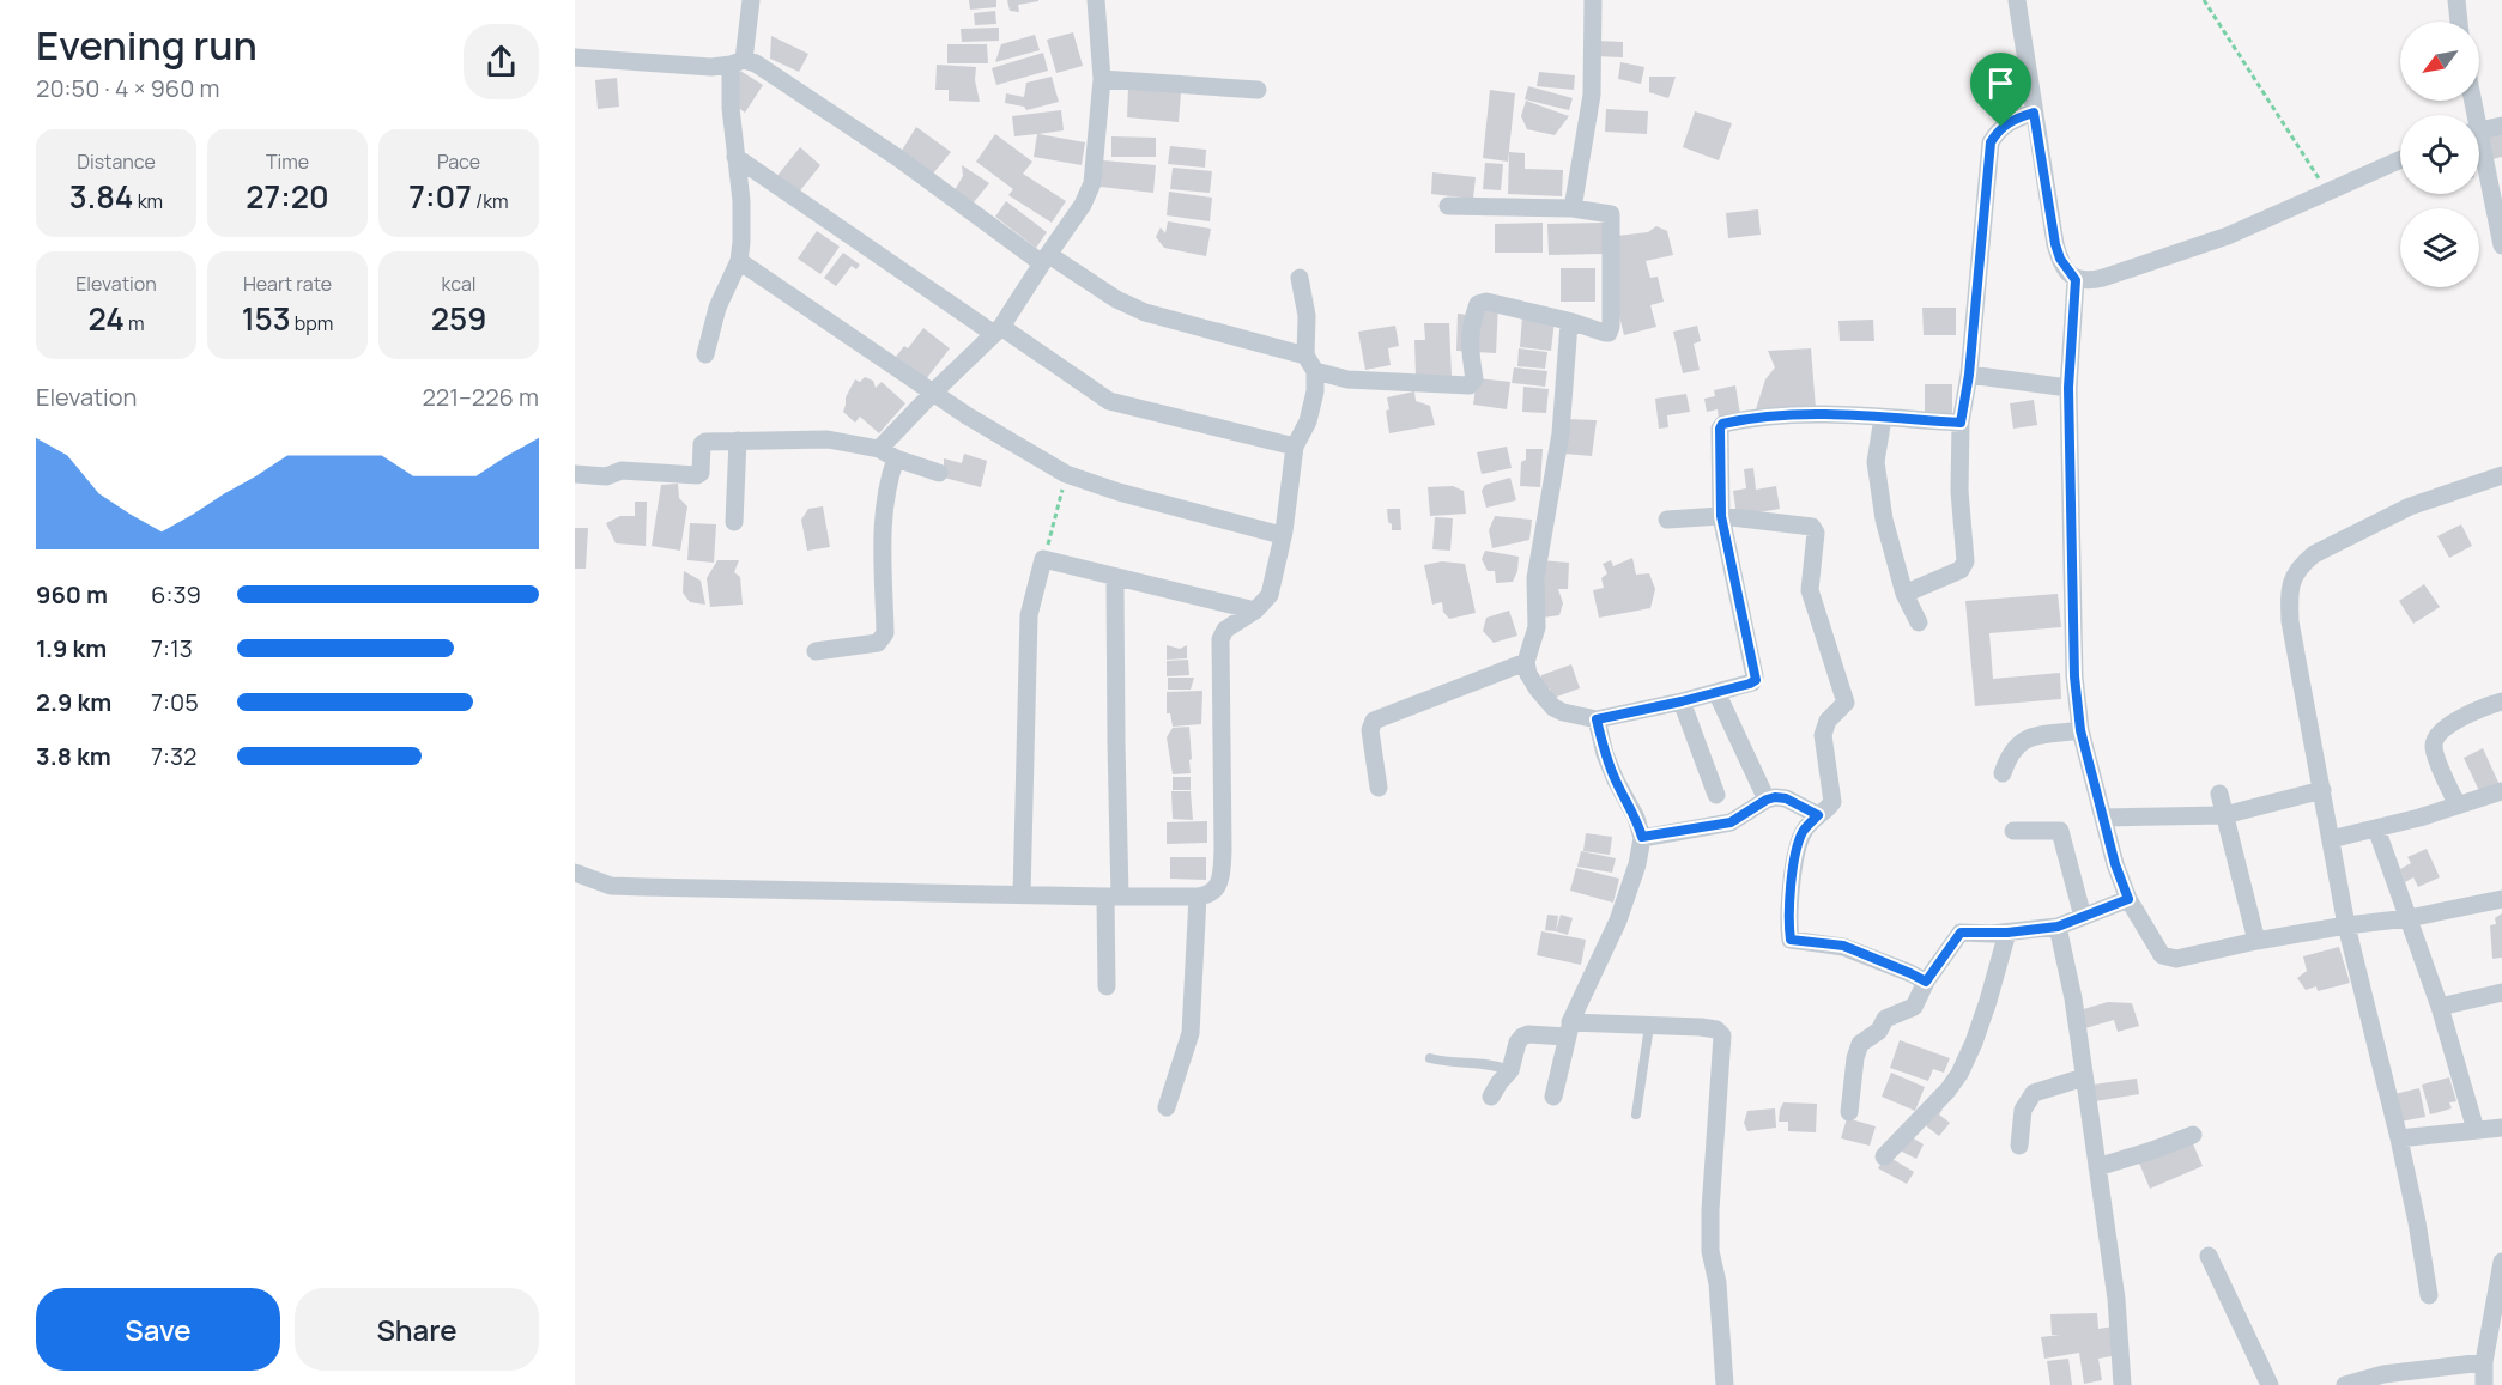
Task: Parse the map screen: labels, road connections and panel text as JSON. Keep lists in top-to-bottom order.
{
  "north": "bottom left",
  "page": {
    "heading": ["Evening run", "20:50 · 4 × 960 m"],
    "stats": [
      ["Distance", "3.84 km"],
      ["Time", "27:20"],
      ["Pace", "7:07 /km"],
      ["Elevation", "24 m"],
      ["Heart rate", "153 bpm"],
      ["kcal", "259"]
    ],
    "chart": ["Elevation", "221–226 m"],
    "list": [
      {
        "name": "960 m",
        "note": "6:39"
      },
      {
        "name": "1.9 km",
        "note": "7:13"
      },
      {
        "name": "2.9 km",
        "note": "7:05"
      },
      {
        "name": "3.8 km",
        "note": "7:32"
      }
    ],
    "buttons": ["Save", "Share"]
  }
}
